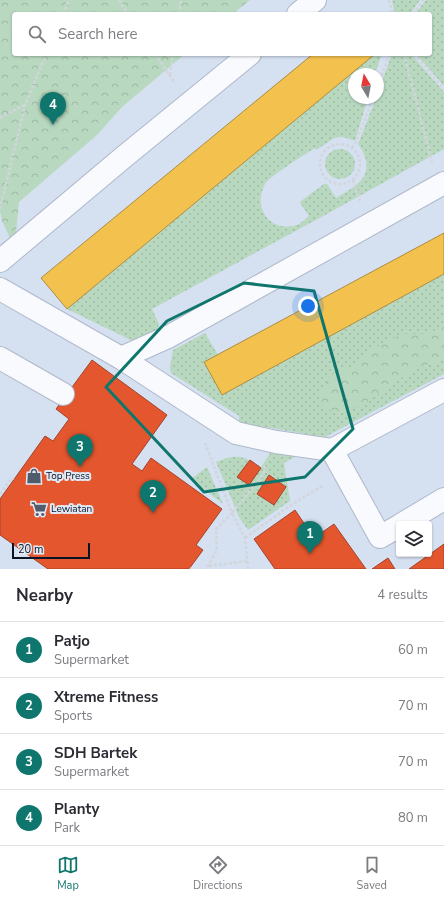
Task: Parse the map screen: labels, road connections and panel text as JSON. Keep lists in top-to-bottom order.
{
  "places": {
    "shop": ["Top Press"],
    "supermarket": ["Lewiatan"]
  },
  "scale_bar": "20 m",
  "north": "top",
  "page": {
    "search": "Search here",
    "pins": [
      "4",
      "3",
      "2",
      "1"
    ],
    "scale": "20 m",
    "heading": ["Nearby", "4 results"],
    "list": [
      {
        "mark": "1",
        "name": "Patjo",
        "note": "Supermarket",
        "value": "60 m"
      },
      {
        "mark": "2",
        "name": "Xtreme Fitness",
        "note": "Sports",
        "value": "70 m"
      },
      {
        "mark": "3",
        "name": "SDH Bartek",
        "note": "Supermarket",
        "value": "70 m"
      },
      {
        "mark": "4",
        "name": "Planty",
        "note": "Park",
        "value": "80 m"
      }
    ],
    "nav": ["Map", "Directions", "Saved"]
  }
}
